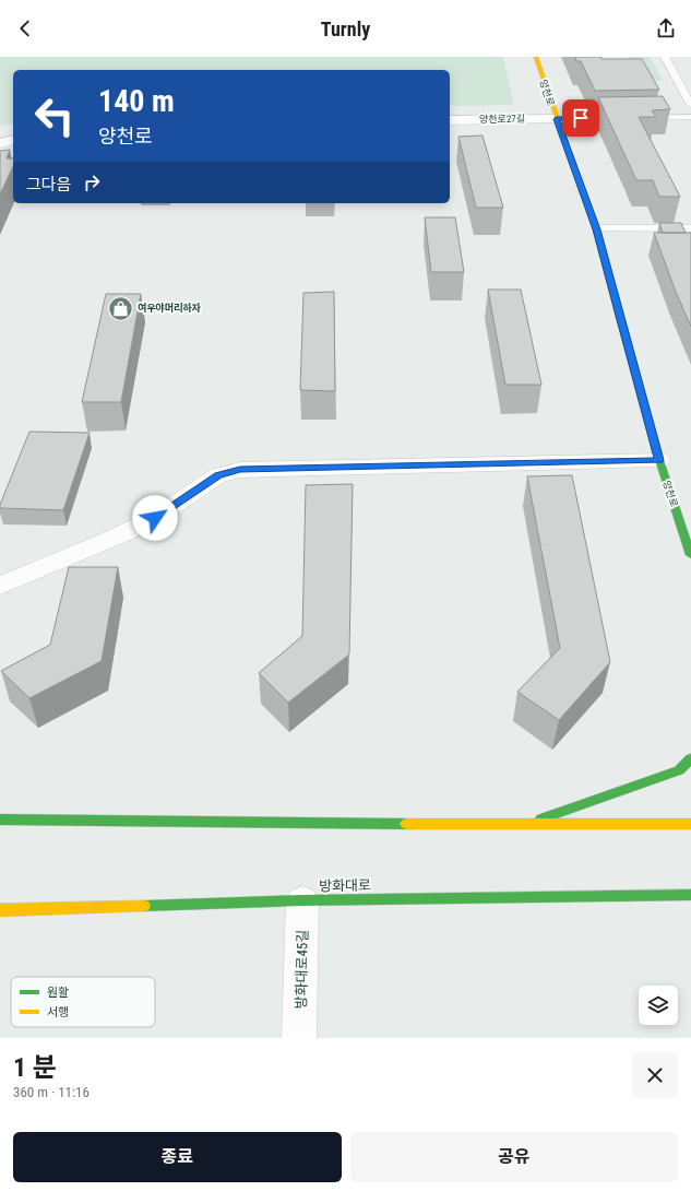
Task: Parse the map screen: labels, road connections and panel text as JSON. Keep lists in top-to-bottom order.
{
  "streets": {
    "main road": ["양천로", "방화대로"],
    "street": ["양천로27길", "방화대로45길"]
  },
  "crossings": [
    ["양천로", "양천로27길"],
    ["방화대로", "방화대로45길"]
  ],
  "places": {
    "shop": ["여우야머리하자"]
  },
  "legend": ["원활", "서행"],
  "page": {
    "header": "Turnly",
    "turn": ["140 m", "양천로"],
    "then": "그다음",
    "heading": ["1 분", "360 m · 11:16"],
    "buttons": ["종료", "공유"]
  }
}
